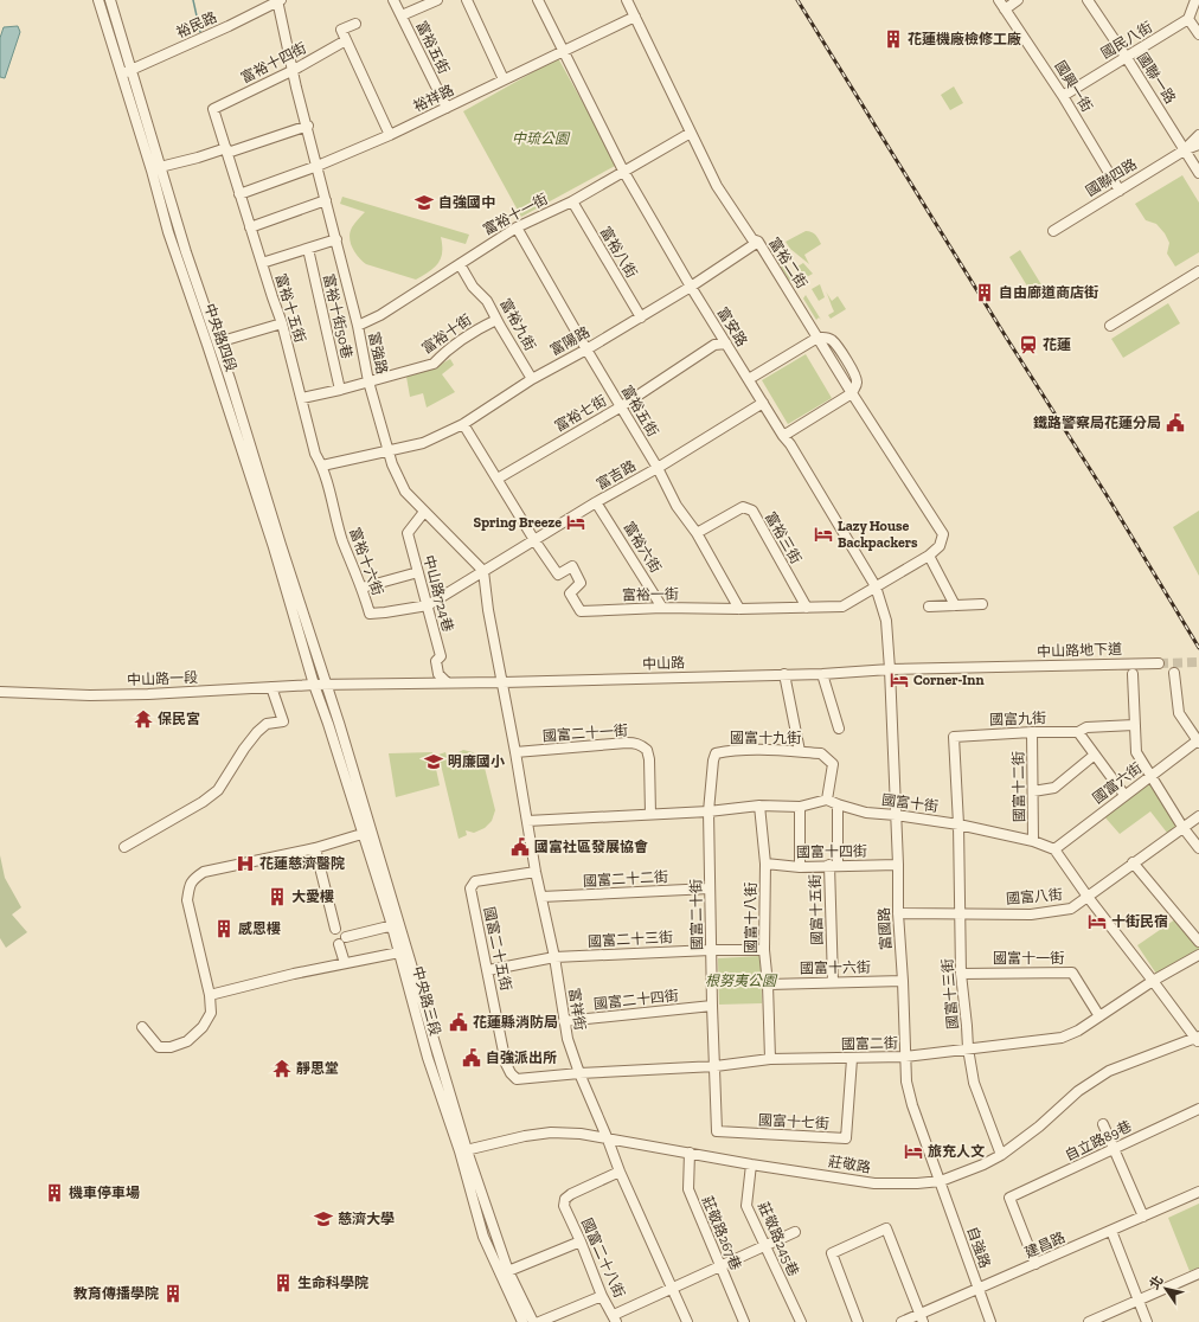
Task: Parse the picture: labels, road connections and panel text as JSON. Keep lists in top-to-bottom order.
{
  "streets": {
    "street": [
      "裕民路",
      "國民八街",
      "富裕五街",
      "富裕十四街",
      "國聯一路",
      "國興一街",
      "裕祥路",
      "國聯四路",
      "富裕十一街",
      "富裕八街",
      "富裕二街",
      "富裕十五街",
      "富裕十街50巷",
      "富裕九街",
      "富安路",
      "富裕十街",
      "中央路四段",
      "富陽路",
      "富強路",
      "富裕七街",
      "富吉路",
      "富裕三街",
      "富裕六街",
      "富裕十六街",
      "中山路724巷",
      "富裕一街",
      "中山路地下道",
      "中山路",
      "中山路一段",
      "國富九街",
      "國富二十一街",
      "國富十九街",
      "國富六街",
      "國富十二街",
      "國富十街",
      "國富十四街",
      "國富二十二街",
      "國富八街",
      "國富十五街",
      "國富二十街",
      "國富十八街",
      "富國路",
      "國富二十三街",
      "國富二十五街",
      "國富十一街",
      "國富十六街",
      "國富十三街",
      "國富二十四街",
      "中央路三段",
      "富祥街",
      "國富二街",
      "國富十七街",
      "自立路89巷",
      "莊敬路",
      "莊敬路267巷",
      "莊敬路245巷",
      "建昌路",
      "自強路",
      "國富二十八街"
    ]
  },
  "crossings": [
    ["裕民路", "中央路四段"],
    ["裕民路", "富強路"],
    ["國民八街", "國聯一路"],
    ["國民八街", "國興一街"],
    ["富裕五街", "裕祥路"],
    ["富裕五街", "富裕十一街"],
    ["富裕五街", "富陽路"],
    ["富裕五街", "富裕七街"],
    ["富裕五街", "富吉路"],
    ["富裕五街", "富裕三街"],
    ["富裕五街", "富裕一街"],
    ["富裕十四街", "富強路"],
    ["國聯一路", "國聯四路"],
    ["國興一街", "國聯四路"],
    ["裕祥路", "富裕二街"],
    ["裕祥路", "富安路"],
    ["裕祥路", "富強路"],
    ["富裕十一街", "富裕八街"],
    ["富裕十一街", "富裕二街"],
    ["富裕十一街", "富裕九街"],
    ["富裕十一街", "富安路"],
    ["富裕十一街", "富強路"],
    ["富裕八街", "富陽路"],
    ["富裕二街", "富陽路"],
    ["富裕十五街", "富裕十街"],
    ["富裕十五街", "富裕十六街"],
    ["富裕十街50巷", "富裕十街"],
    ["富裕九街", "富裕十街"],
    ["富裕九街", "富陽路"],
    ["富安路", "富陽路"],
    ["富安路", "富裕七街"],
    ["富安路", "富吉路"],
    ["富安路", "富裕一街"],
    ["富安路", "中山路"],
    ["富安路", "富國路"],
    ["富裕十街", "富強路"],
    ["中央路四段", "中山路"],
    ["中央路四段", "中山路一段"],
    ["中央路四段", "中央路三段"],
    ["富陽路", "富強路"],
    ["富陽路", "富裕一街"],
    ["富強路", "富吉路"],
    ["富強路", "富裕十六街"],
    ["富強路", "中山路724巷"],
    ["富裕七街", "富裕一街"],
    ["富吉路", "富裕六街"],
    ["富吉路", "富裕十六街"],
    ["富吉路", "富裕一街"],
    ["富裕三街", "富裕一街"],
    ["富裕六街", "富裕一街"],
    ["富裕十六街", "中山路724巷"],
    ["中山路724巷", "中山路"],
    ["中山路地下道", "中山路"],
    ["中山路", "中山路一段"],
    ["中山路", "富國路"],
    ["中山路", "中央路三段"],
    ["中山路", "富祥街"],
    ["中山路一段", "中央路三段"],
    ["國富九街", "國富十二街"],
    ["國富九街", "國富十三街"],
    ["國富二十一街", "富祥街"],
    ["國富十九街", "國富十街"],
    ["國富十九街", "國富二十街"],
    ["國富六街", "國富十街"],
    ["國富十二街", "國富十街"],
    ["國富十街", "國富十五街"],
    ["國富十街", "富國路"],
    ["國富十街", "國富十三街"],
    ["國富十四街", "國富十五街"],
    ["國富十四街", "國富十八街"],
    ["國富十四街", "富國路"],
    ["國富二十二街", "國富二十街"],
    ["國富二十二街", "富祥街"],
    ["國富八街", "富國路"],
    ["國富八街", "國富十三街"],
    ["國富十五街", "國富十六街"],
    ["國富二十街", "國富二十三街"],
    ["國富二十街", "國富二十四街"],
    ["國富二十街", "國富二街"],
    ["國富二十街", "國富十七街"],
    ["國富十八街", "國富二十三街"],
    ["國富十八街", "國富十六街"],
    ["國富十八街", "國富二街"],
    ["富國路", "國富十六街"],
    ["富國路", "國富二街"],
    ["富國路", "莊敬路"],
    ["富國路", "自強路"],
    ["國富二十三街", "國富二十五街"],
    ["國富二十三街", "富祥街"],
    ["國富二十五街", "富祥街"],
    ["國富二十五街", "國富二街"],
    ["國富十一街", "國富十三街"],
    ["國富十一街", "國富二街"],
    ["國富十三街", "國富二街"],
    ["國富十三街", "莊敬路"],
    ["國富二十四街", "富祥街"],
    ["中央路三段", "莊敬路"],
    ["富祥街", "國富二街"],
    ["富祥街", "莊敬路"],
    ["富祥街", "國富二十八街"],
    ["國富二街", "國富十七街"],
    ["自立路89巷", "建昌路"],
    ["莊敬路", "莊敬路267巷"],
    ["莊敬路", "莊敬路245巷"],
    ["莊敬路", "自強路"],
    ["建昌路", "自強路"]
  ],
  "parks": ["中琉公園", "根努夷公園"],
  "places": {
    "building": [
      "花蓮機廠檢修工廠",
      "自由廊道商店街",
      "大愛樓",
      "感恩樓",
      "機車停車場",
      "生命科學院",
      "教育傳播學院"
    ],
    "school or university": ["自強國中", "明廉國小", "慈濟大學"],
    "station": ["花蓮"],
    "public building": [
      "鐵路警察局花蓮分局",
      "國富社區發展協會",
      "花蓮縣消防局",
      "自強派出所"
    ],
    "hotel": [
      "Spring Breeze",
      "Lazy House Backpackers",
      "Corner-Inn",
      "十街民宿",
      "旅充人文"
    ],
    "temple": ["保民宮", "靜思堂"],
    "hospital": ["花蓮慈濟醫院"]
  },
  "north": "top left"
}
